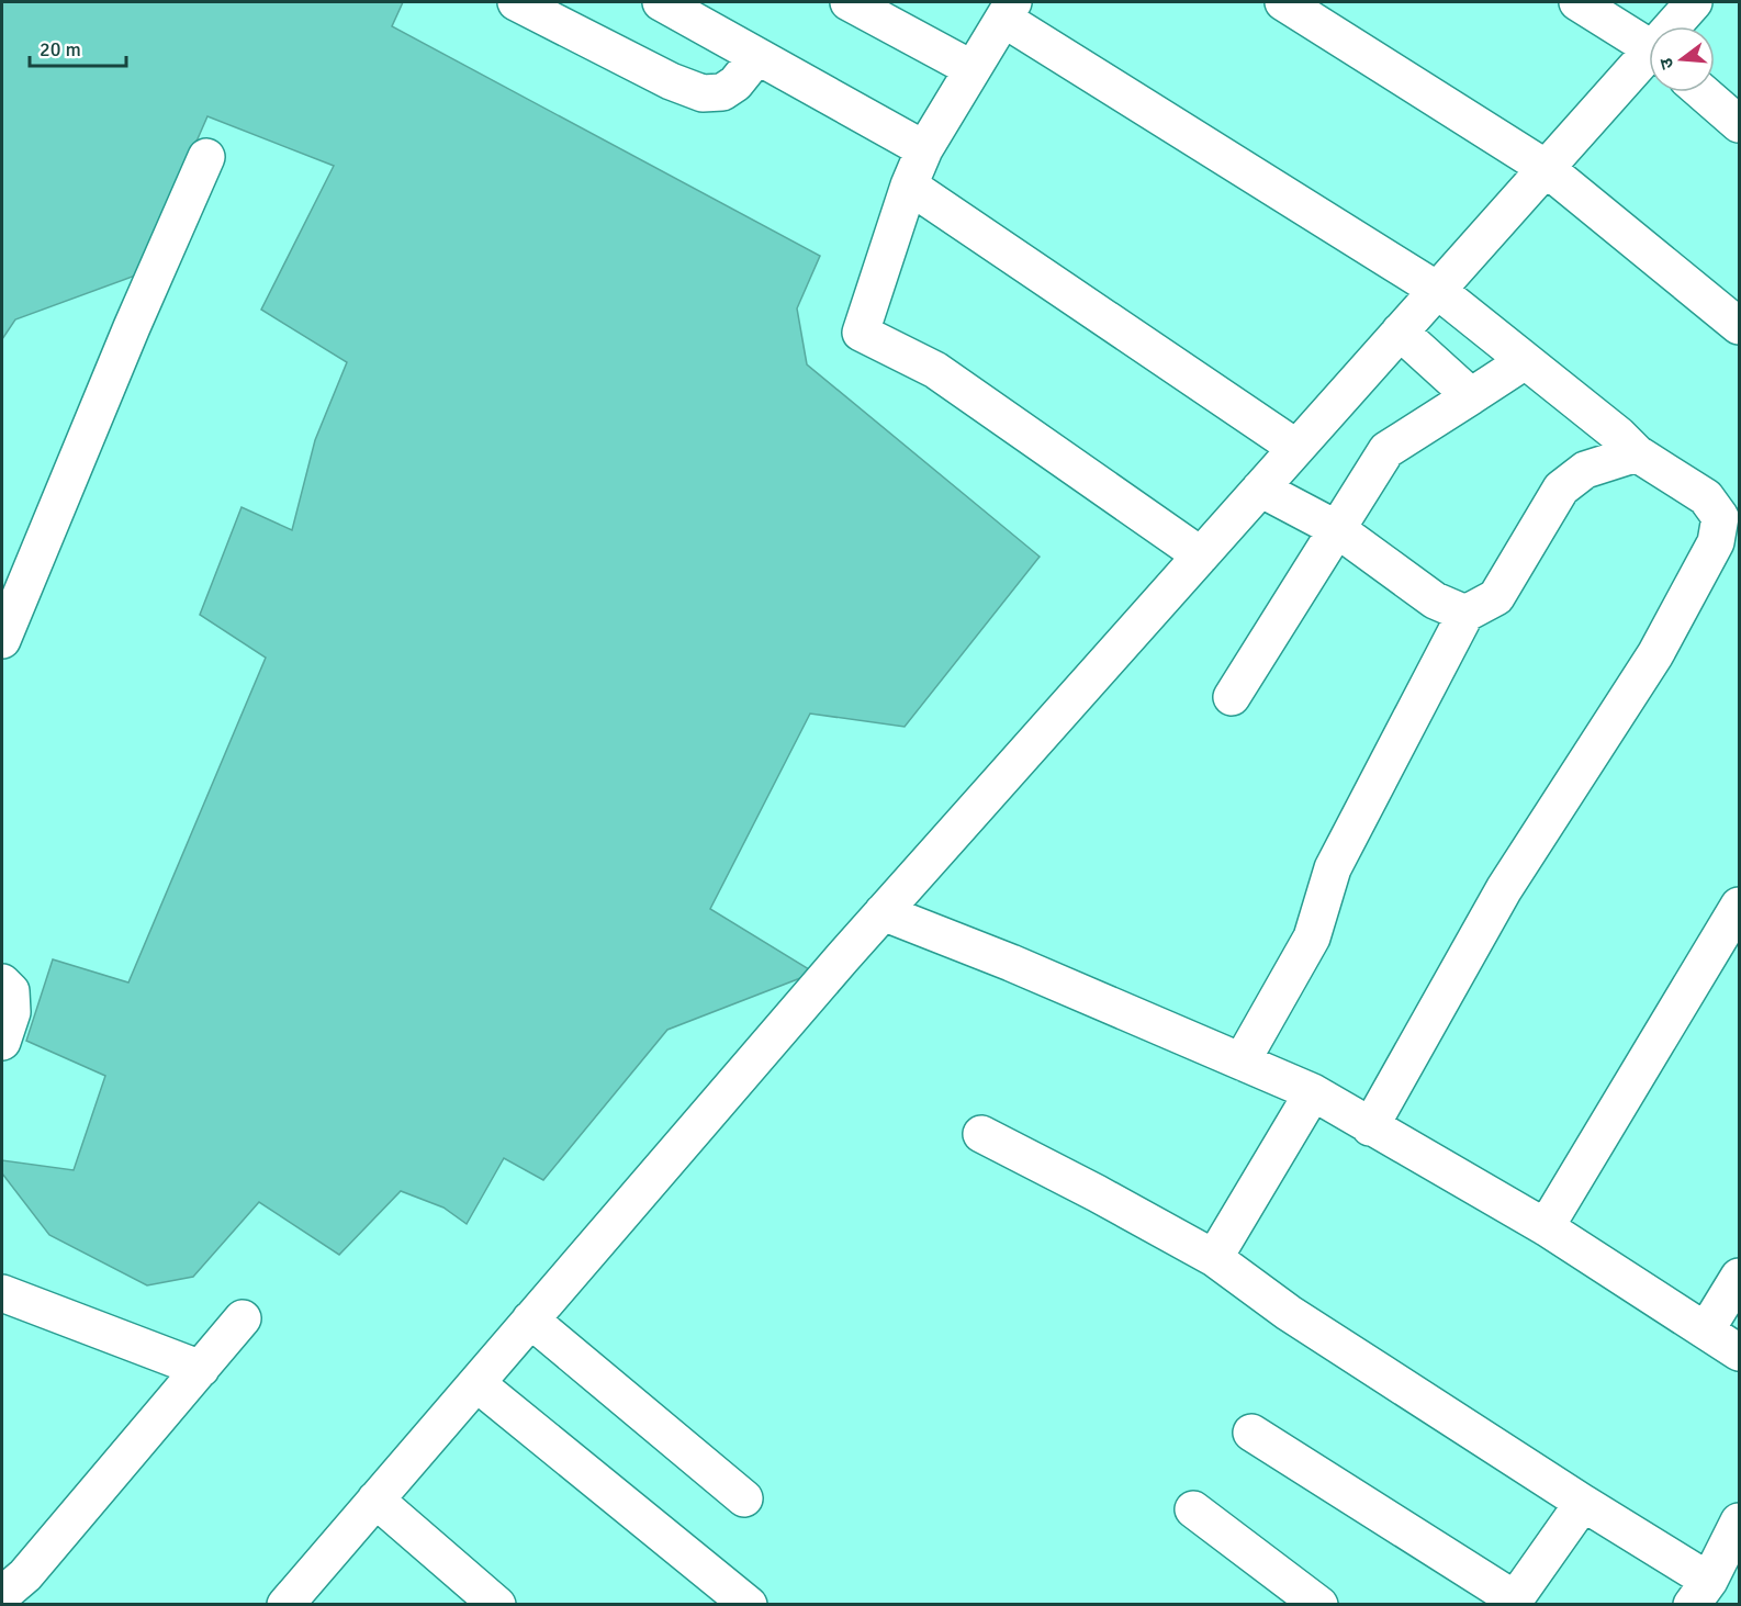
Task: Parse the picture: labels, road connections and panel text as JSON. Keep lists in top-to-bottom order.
{
  "scale_bar": "20 m",
  "north": "left"
}
